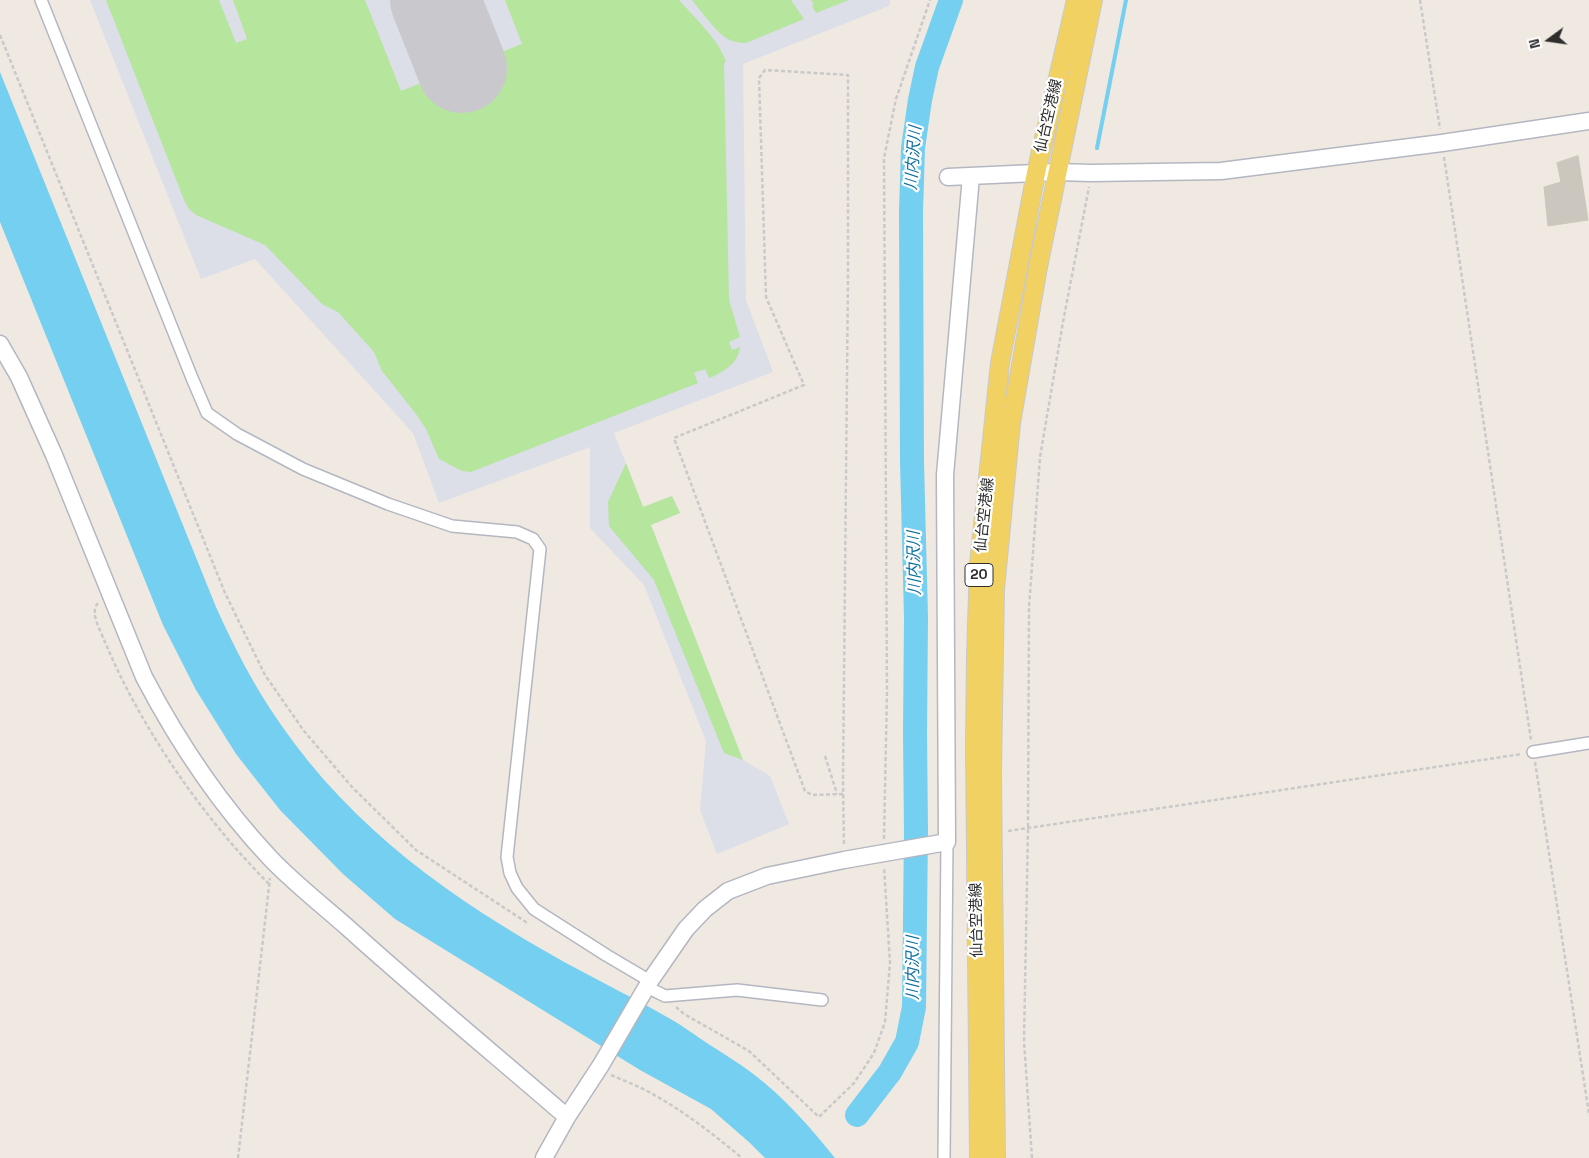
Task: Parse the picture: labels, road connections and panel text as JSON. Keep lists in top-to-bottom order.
{
  "streets": {
    "main road": ["仙台空港線", "20"]
  },
  "water": ["川内沢川"],
  "north": "left"
}
